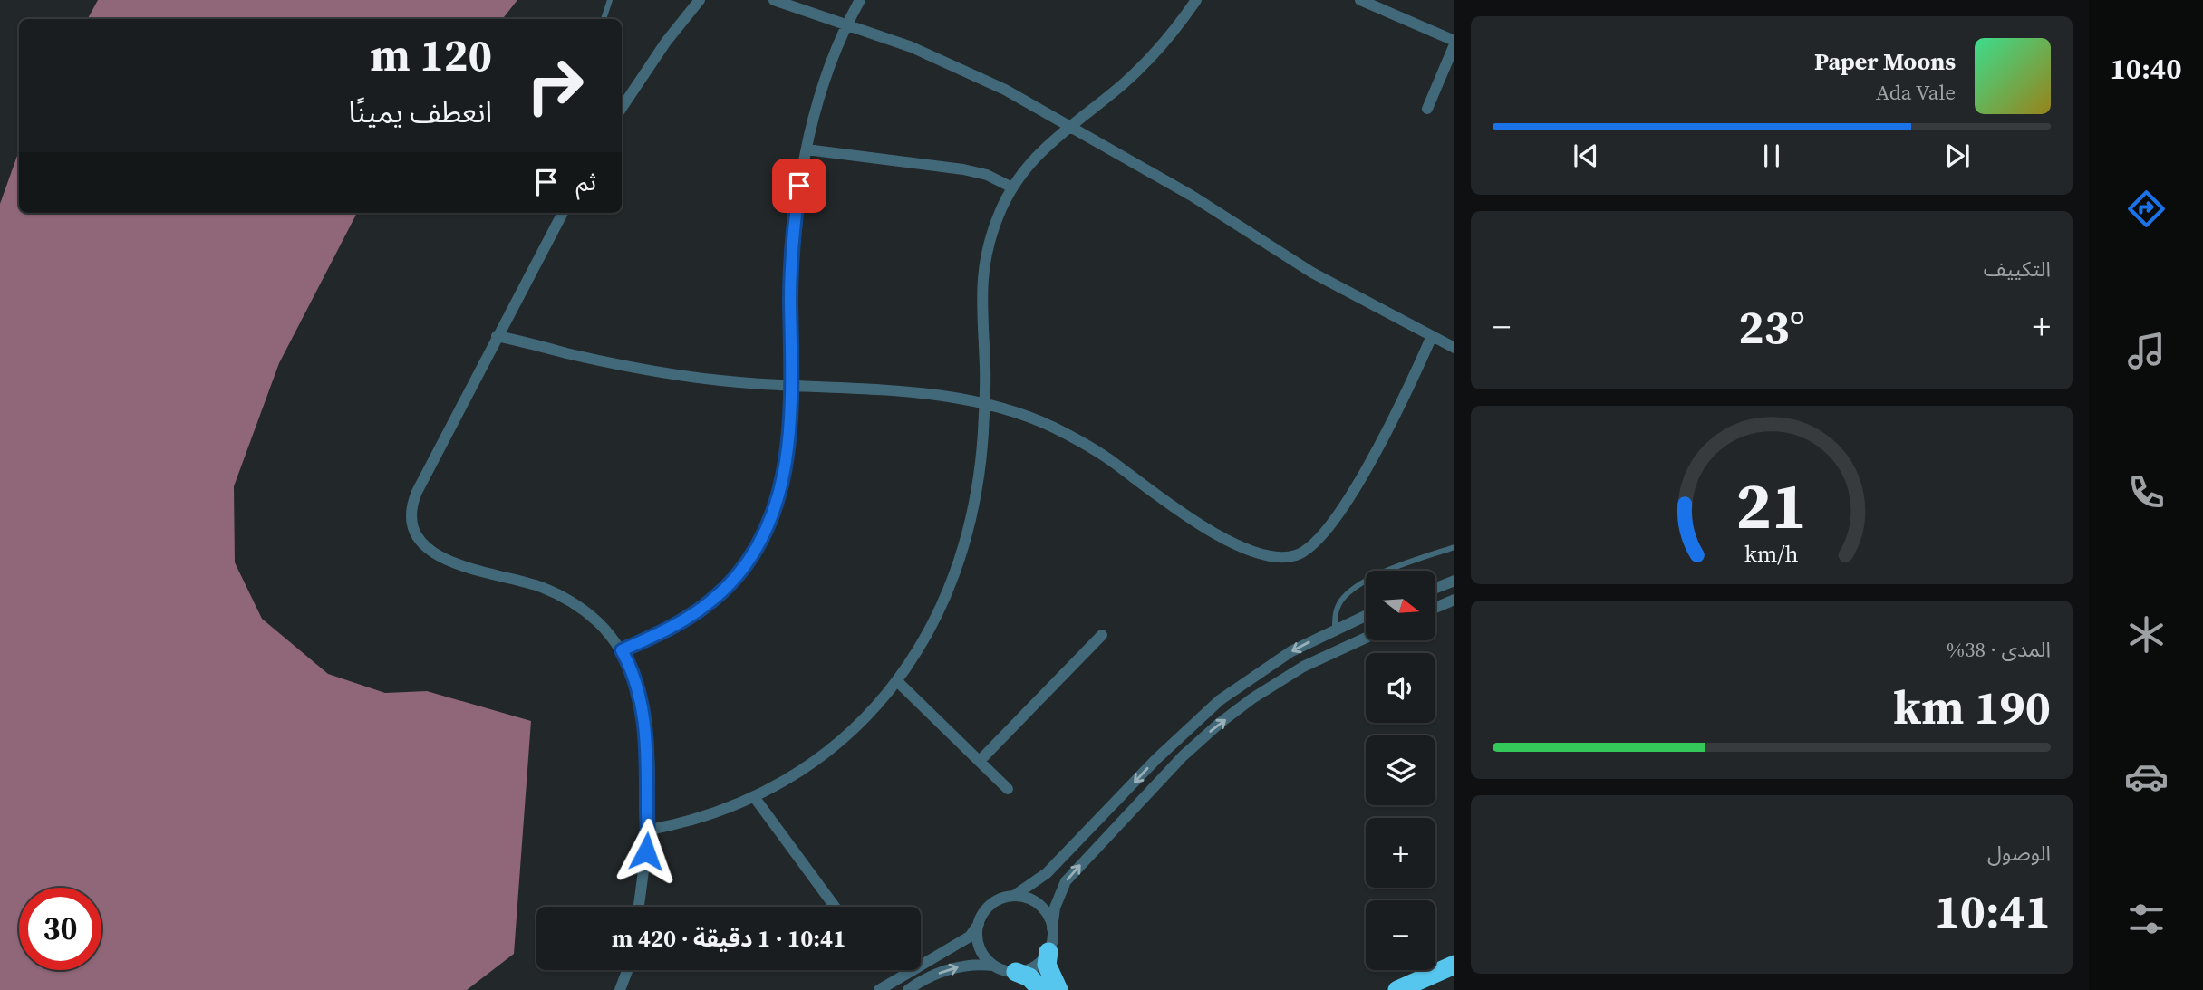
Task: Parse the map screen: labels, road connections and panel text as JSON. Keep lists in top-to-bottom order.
{
  "north": "right",
  "page": {
    "tabs": "10:40",
    "turn": ["120 m", "انعطف يمينًا"],
    "song": ["Paper Moons", "Ada Vale"],
    "then": "ثم",
    "tile": [
      "التكييف",
      ["المدى · 38%", "190 km"],
      ["الوصول", "10:41"]
    ],
    "heat": ["−", "23°", "+"],
    "map_buttons": ["+", "−"],
    "limit": "30",
    "trip": "10:41 · 1 دقيقة · 420 m",
    "gauge": ["21", "km/h"]
  }
}
